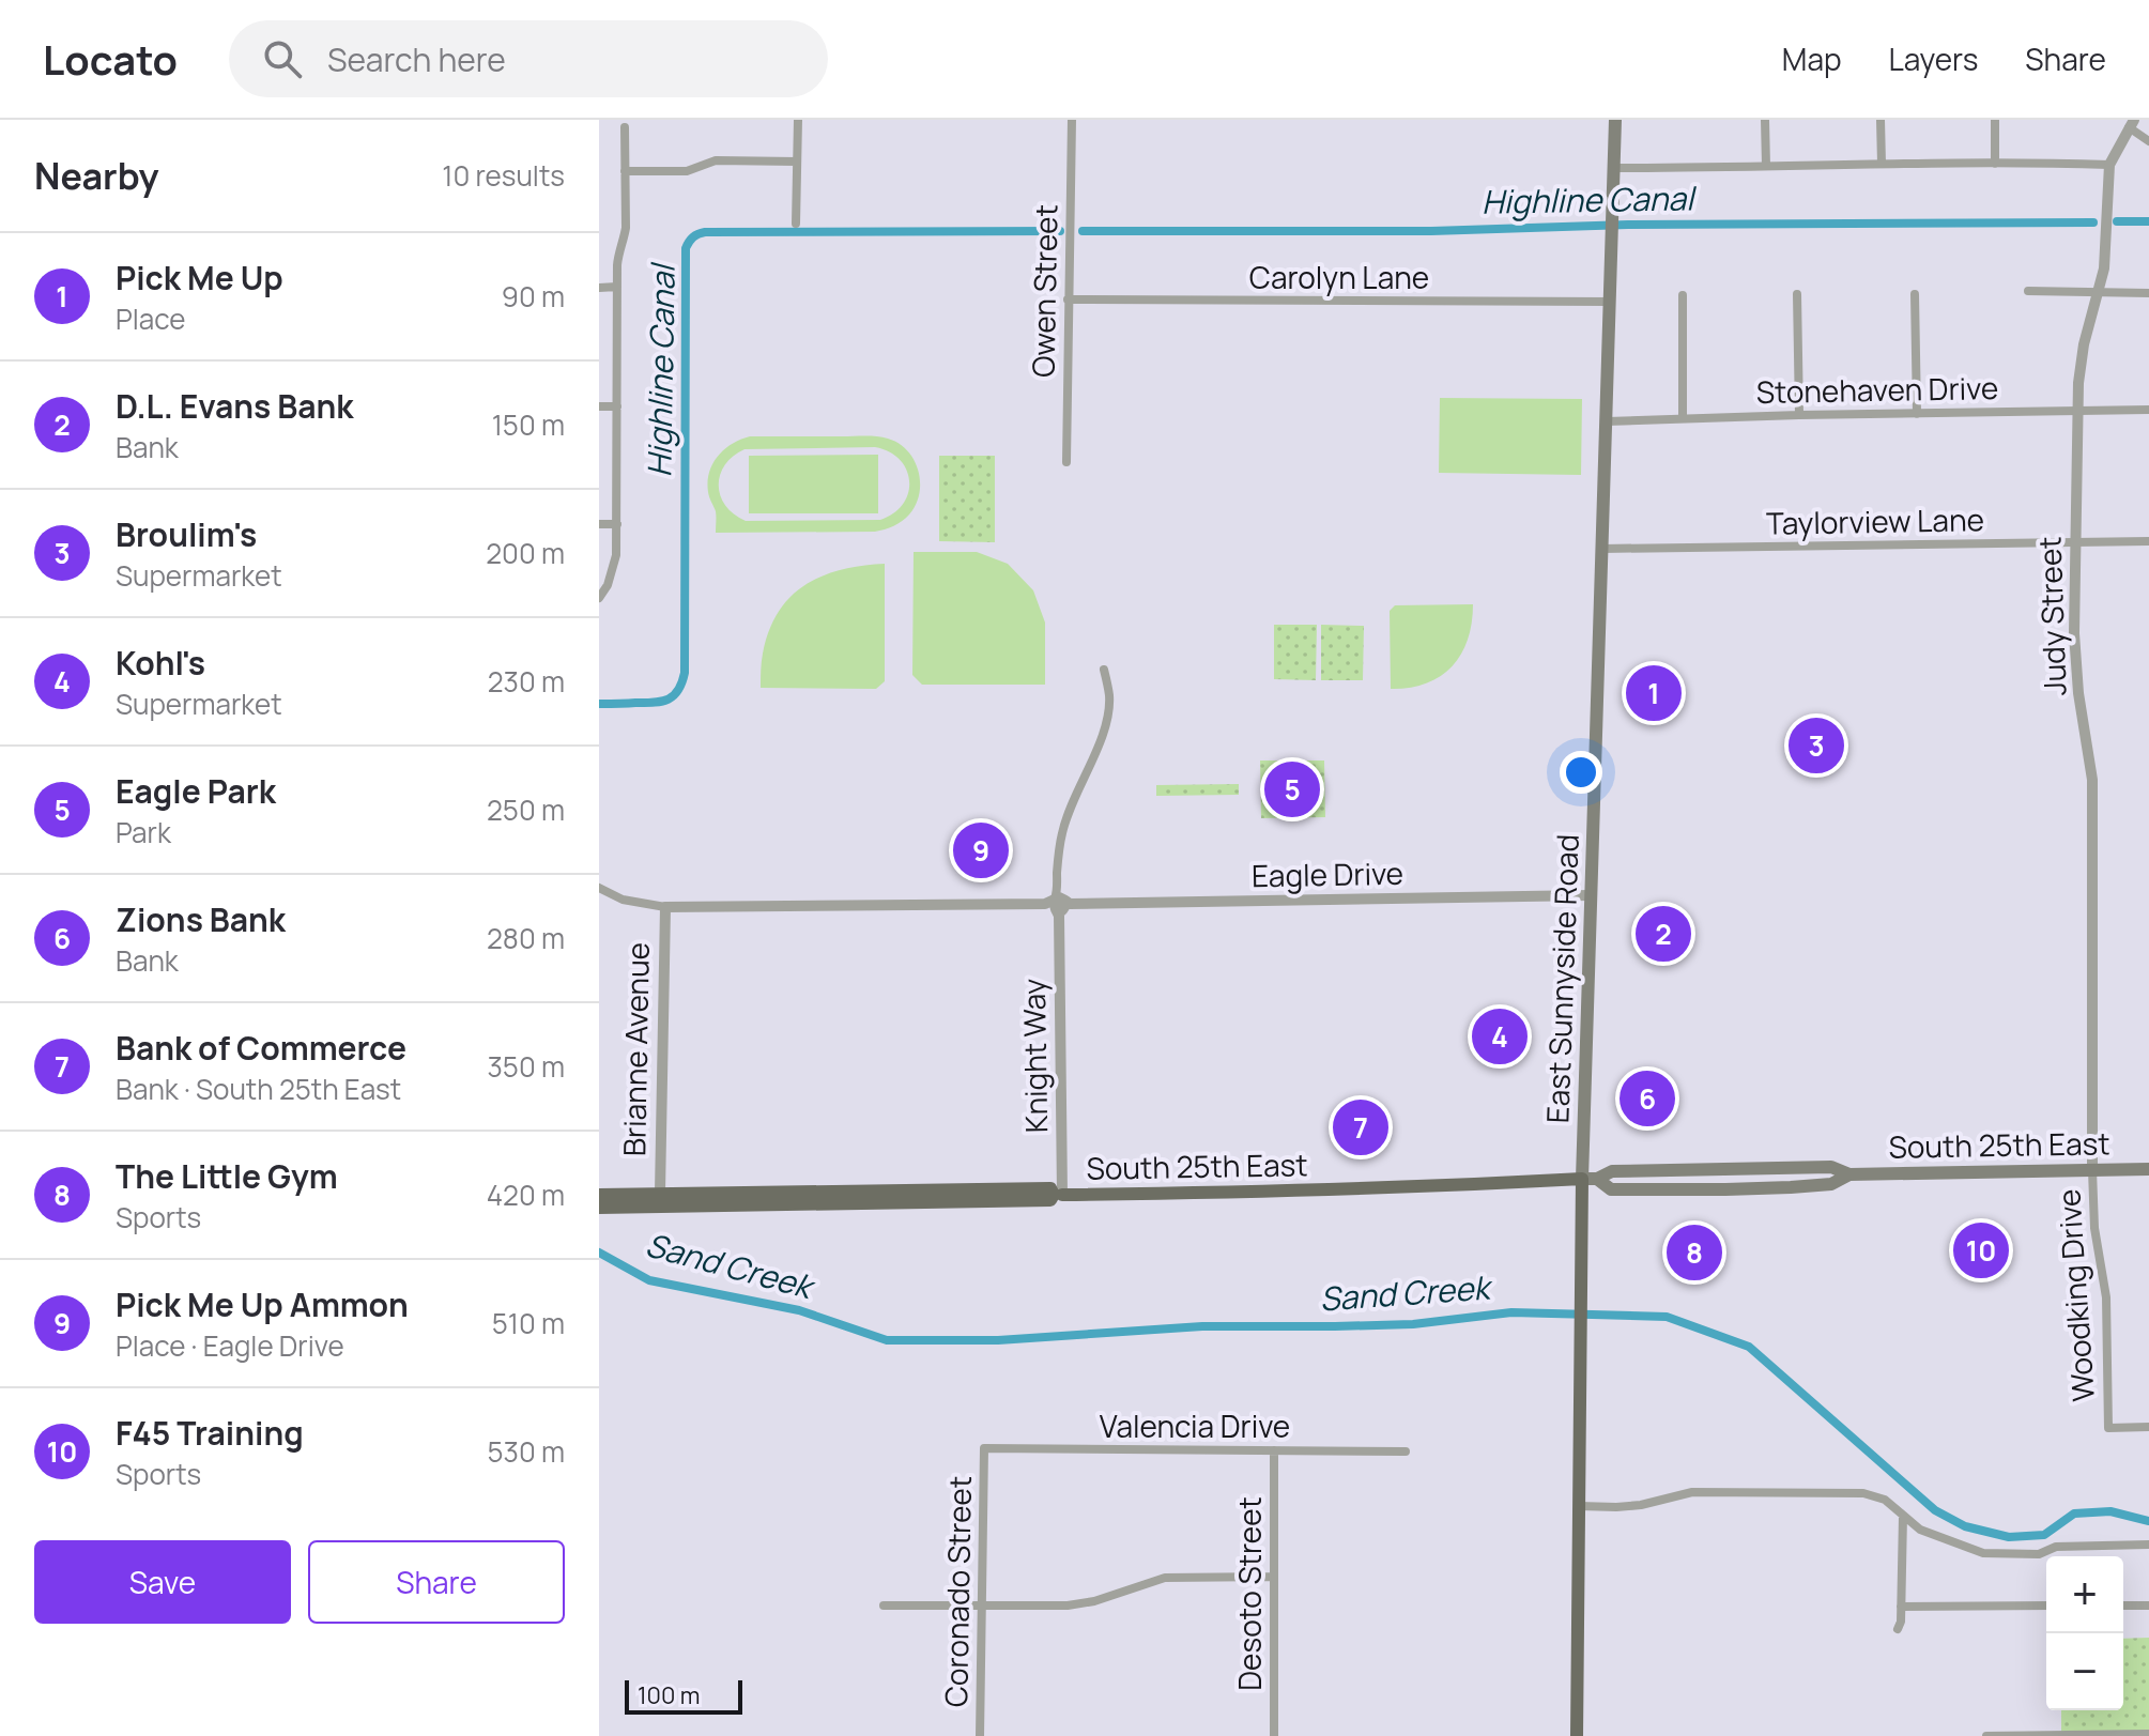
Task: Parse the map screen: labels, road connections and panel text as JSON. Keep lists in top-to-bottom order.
{
  "streets": {
    "main road": ["East Sunnyside Road", "South 25th East"],
    "street": [
      "Carolyn Lane",
      "Owen Street",
      "Stonehaven Drive",
      "Taylorview Lane",
      "Judy Street",
      "Eagle Drive",
      "Brianne Avenue",
      "Knight Way",
      "Woodking Drive",
      "Valencia Drive",
      "Coronado Street",
      "Desoto Street"
    ]
  },
  "crossings": [
    ["Carolyn Lane", "Owen Street"],
    ["Carolyn Lane", "East Sunnyside Road"],
    ["Stonehaven Drive", "Judy Street"],
    ["Stonehaven Drive", "East Sunnyside Road"],
    ["Taylorview Lane", "Judy Street"],
    ["Taylorview Lane", "East Sunnyside Road"],
    ["Judy Street", "South 25th East"],
    ["Judy Street", "Woodking Drive"],
    ["Eagle Drive", "East Sunnyside Road"],
    ["Eagle Drive", "Brianne Avenue"],
    ["Eagle Drive", "Knight Way"],
    ["East Sunnyside Road", "South 25th East"],
    ["Brianne Avenue", "South 25th East"],
    ["Knight Way", "South 25th East"],
    ["South 25th East", "Woodking Drive"],
    ["Valencia Drive", "Coronado Street"],
    ["Valencia Drive", "Desoto Street"]
  ],
  "water": ["Highline Canal", "Sand Creek"],
  "scale_bar": "100 m",
  "page": {
    "header": "Locato",
    "search": "Search here",
    "nav": ["Map", "Layers", "Share"],
    "heading": ["Nearby", "10 results"],
    "list": [
      {
        "mark": "1",
        "name": "Pick Me Up",
        "note": "Place",
        "value": "90 m"
      },
      {
        "mark": "2",
        "name": "D.L. Evans Bank",
        "note": "Bank",
        "value": "150 m"
      },
      {
        "mark": "3",
        "name": "Broulim's",
        "note": "Supermarket",
        "value": "200 m"
      },
      {
        "mark": "4",
        "name": "Kohl's",
        "note": "Supermarket",
        "value": "230 m"
      },
      {
        "mark": "5",
        "name": "Eagle Park",
        "note": "Park",
        "value": "250 m"
      },
      {
        "mark": "6",
        "name": "Zions Bank",
        "note": "Bank",
        "value": "280 m"
      },
      {
        "mark": "7",
        "name": "Bank of Commerce",
        "note": "Bank · South 25th East",
        "value": "350 m"
      },
      {
        "mark": "8",
        "name": "The Little Gym",
        "note": "Sports",
        "value": "420 m"
      },
      {
        "mark": "9",
        "name": "Pick Me Up Ammon",
        "note": "Place · Eagle Drive",
        "value": "510 m"
      },
      {
        "mark": "10",
        "name": "F45 Training",
        "note": "Sports",
        "value": "530 m"
      }
    ],
    "pins": [
      "1",
      "3",
      "5",
      "9",
      "2",
      "4",
      "6",
      "7",
      "10",
      "8"
    ],
    "buttons": ["Save", "Share"],
    "map_buttons": ["+", "−"],
    "scale": "100 m"
  }
}
